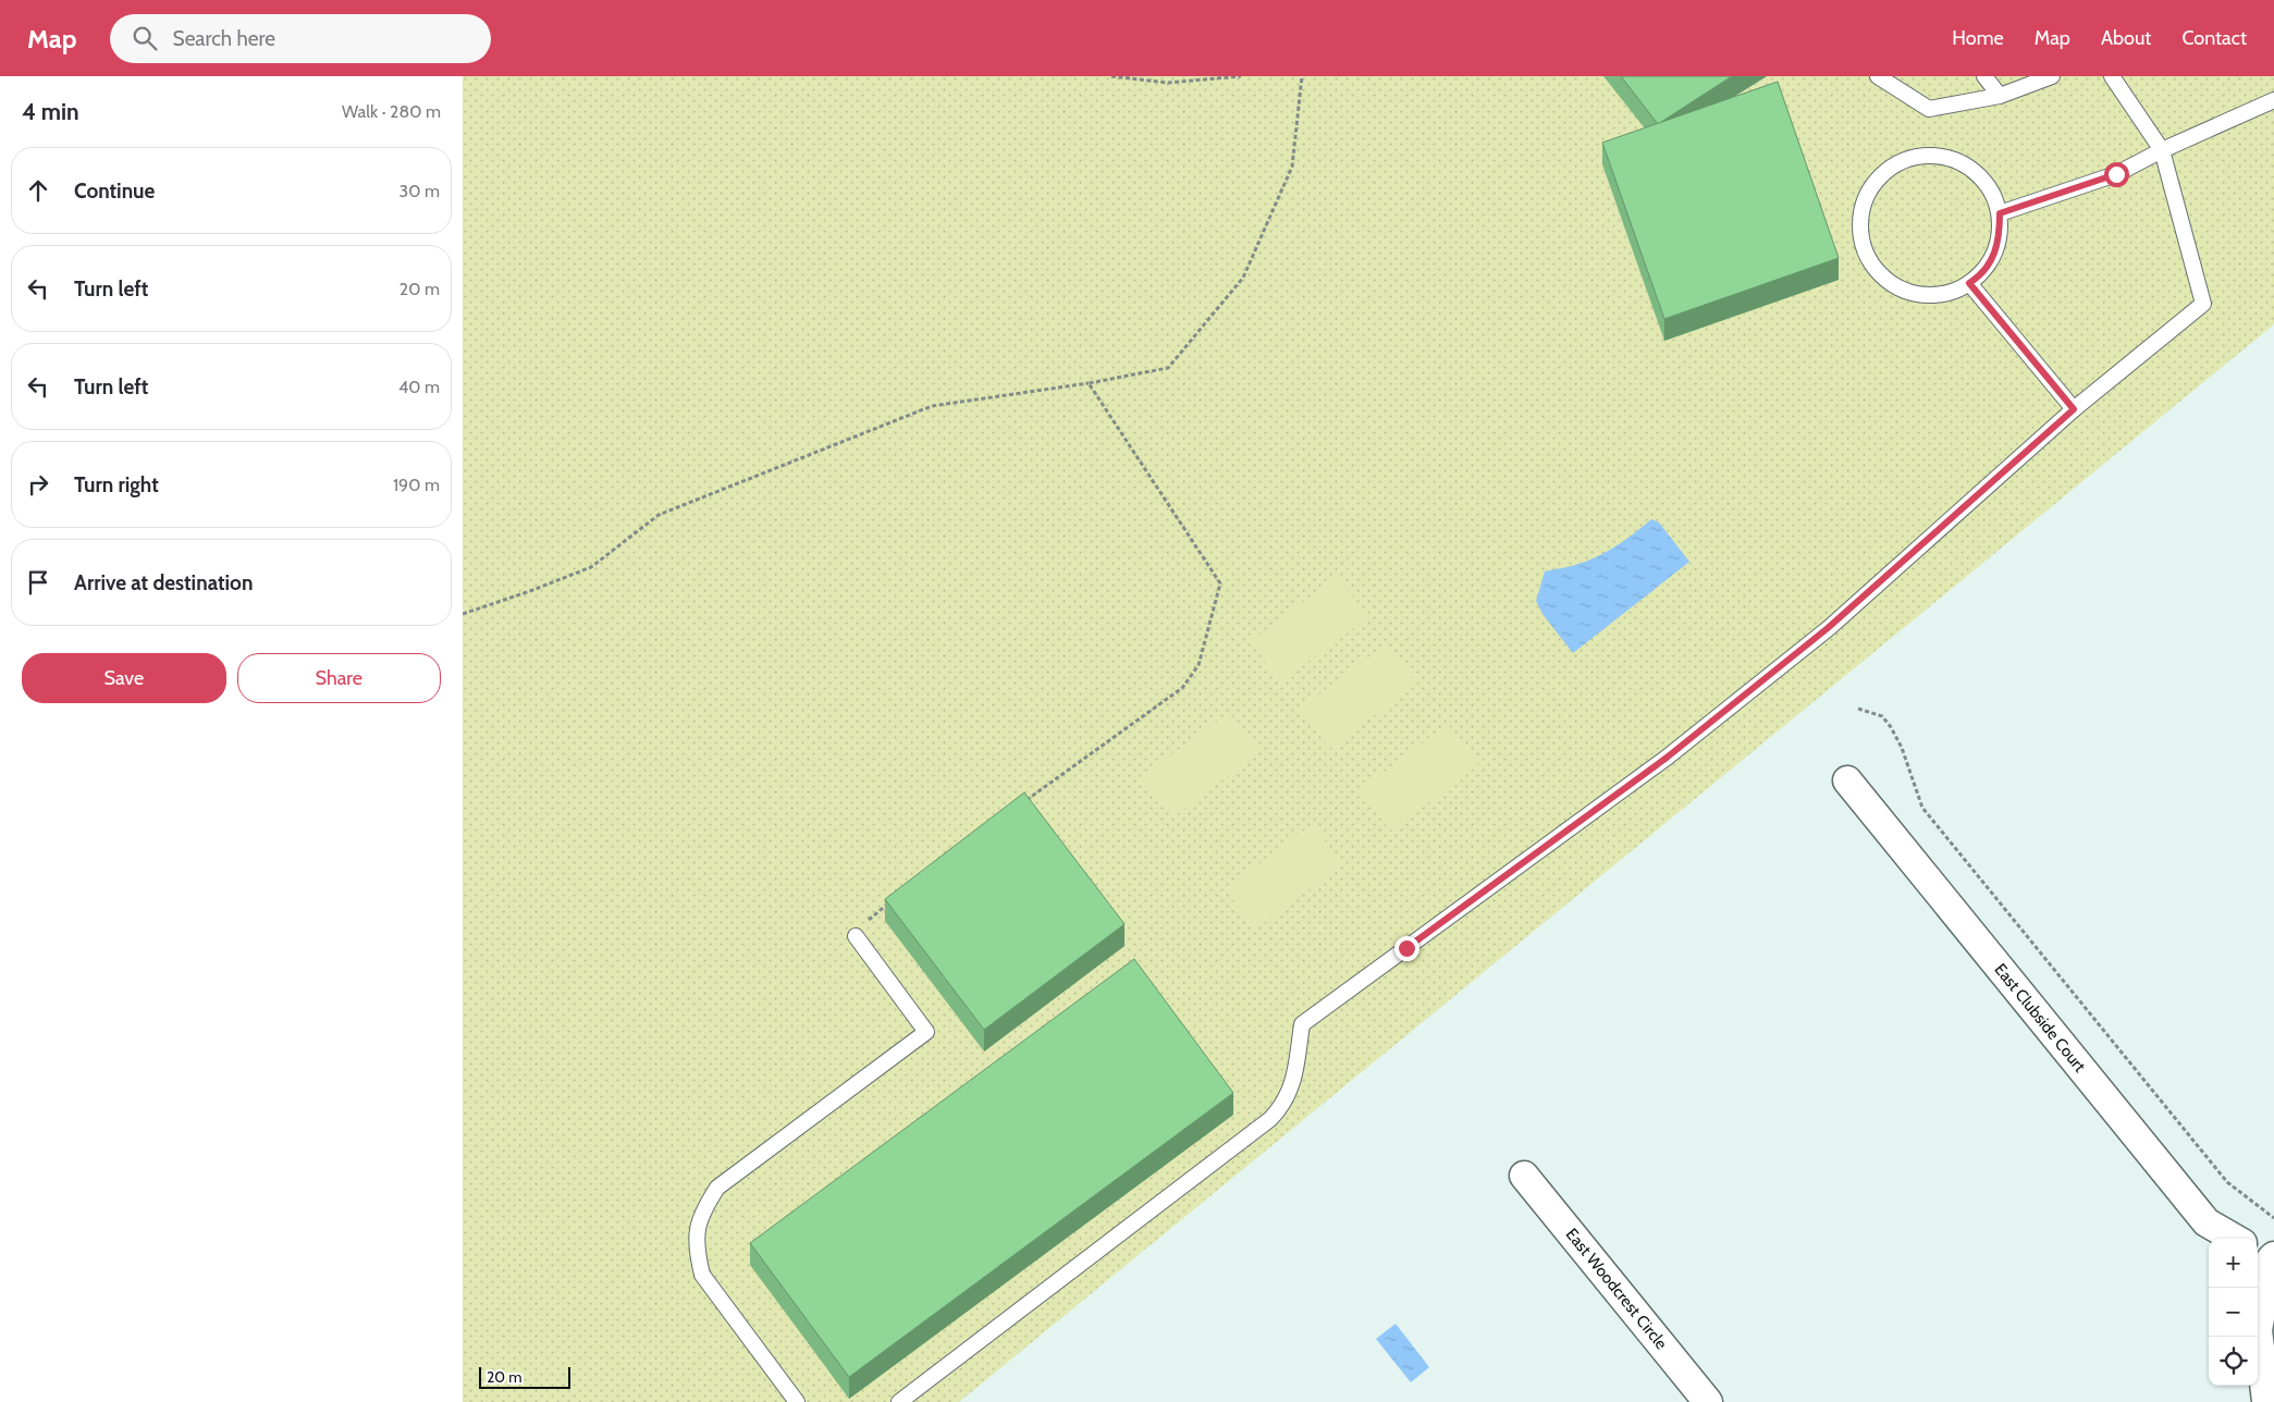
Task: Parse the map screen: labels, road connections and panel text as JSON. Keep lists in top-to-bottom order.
{
  "streets": {
    "street": ["East Clubside Court", "East Woodcrest Circle"]
  },
  "scale_bar": "20 m",
  "page": {
    "header": "Map",
    "search": "Search here",
    "nav": [
      "Home",
      "Map",
      "About",
      "Contact"
    ],
    "heading": ["4 min", "Walk · 280 m"],
    "list": [
      ["Continue", "30 m"],
      ["Turn left", "20 m"],
      ["Turn left", "40 m"],
      ["Turn right", "190 m"],
      "Arrive at destination"
    ],
    "buttons": ["Save", "Share"],
    "map_buttons": ["+", "−"],
    "scale": "20 m"
  }
}
